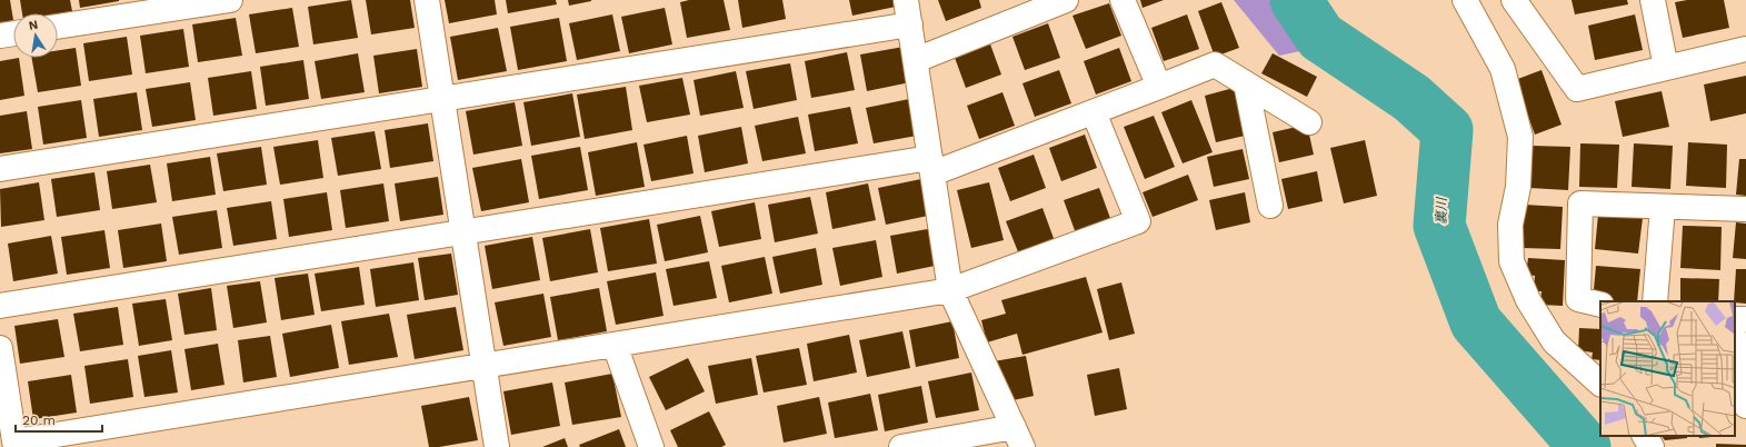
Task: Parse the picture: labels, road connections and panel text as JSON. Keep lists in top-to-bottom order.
{
  "water": ["裏川"],
  "scale_bar": "20 m",
  "north": "top"
}
